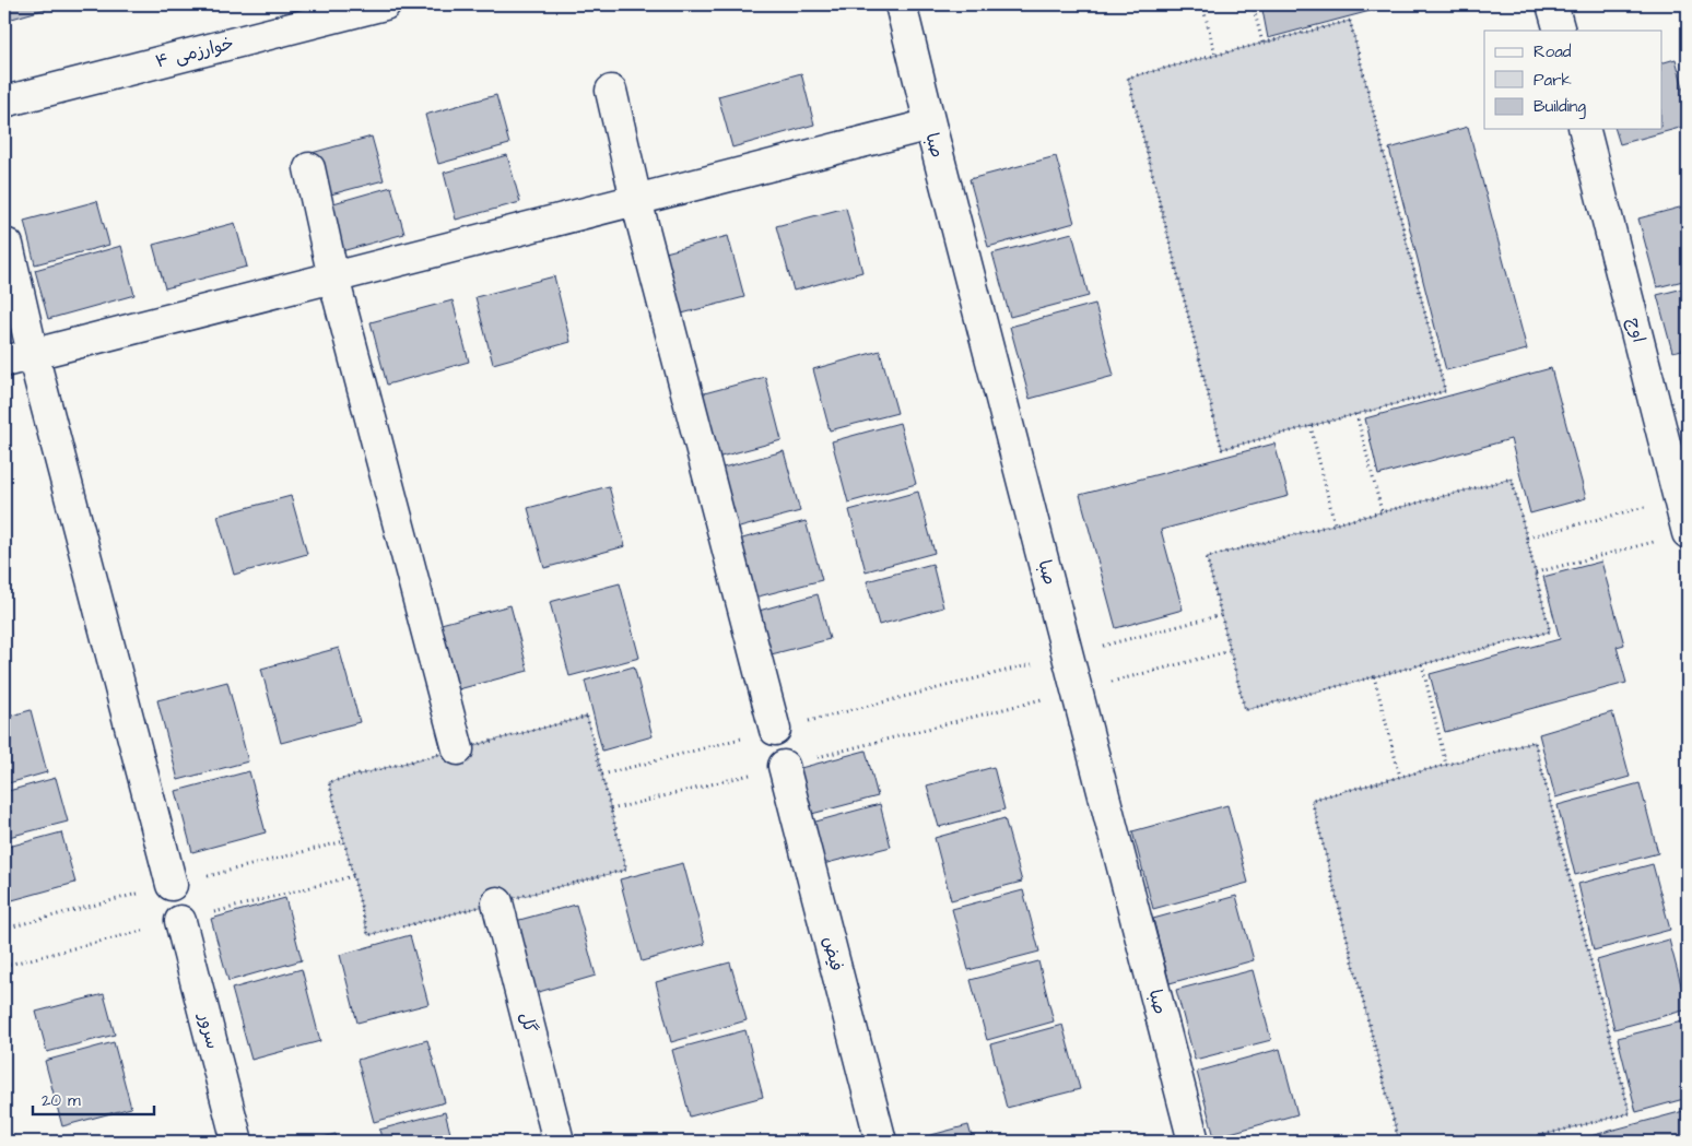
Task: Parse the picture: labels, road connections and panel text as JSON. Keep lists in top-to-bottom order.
{
  "streets": {
    "street": [
      "خوارزمی ۴",
      "صبا",
      "اوج",
      "فیض",
      "گل",
      "سرور"
    ]
  },
  "legend": ["Road", "Park", "Building"],
  "scale_bar": "20 m"
}
